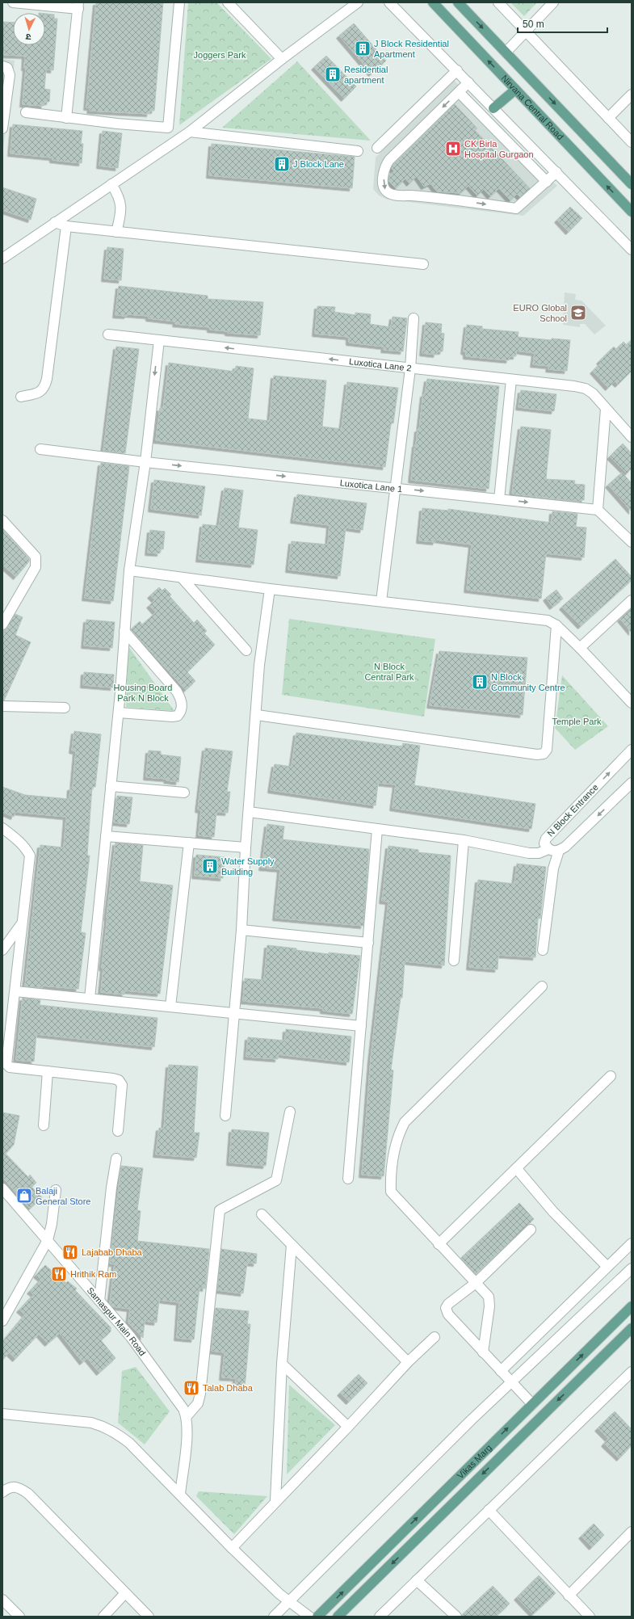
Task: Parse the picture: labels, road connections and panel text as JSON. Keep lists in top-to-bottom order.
{
  "streets": {
    "main road": ["Nirvana Central Road", "Vikas Marg"],
    "street": [
      "Luxotica Lane 2",
      "Luxotica Lane 1",
      "N Block Entrance",
      "Samaspur Main Road"
    ]
  },
  "one_way": ["Luxotica Lane 2", "Luxotica Lane 1"],
  "parks": [
    "Joggers Park",
    "N Block Central Park",
    "Housing Board Park N Block",
    "Temple Park"
  ],
  "places": {
    "building": [
      "J Block Residential Apartment",
      "Residential apartment",
      "J Block Lane",
      "N Block Community Centre",
      "Water Supply Building"
    ],
    "hospital": ["CK Birla Hospital Gurgaon"],
    "school or university": ["EURO Global School"],
    "shop": ["Balaji General Store"],
    "restaurant": ["Lajabab Dhaba", "Hrithik Ram", "Talab Dhaba"]
  },
  "scale_bar": "50 m",
  "north": "bottom"
}
